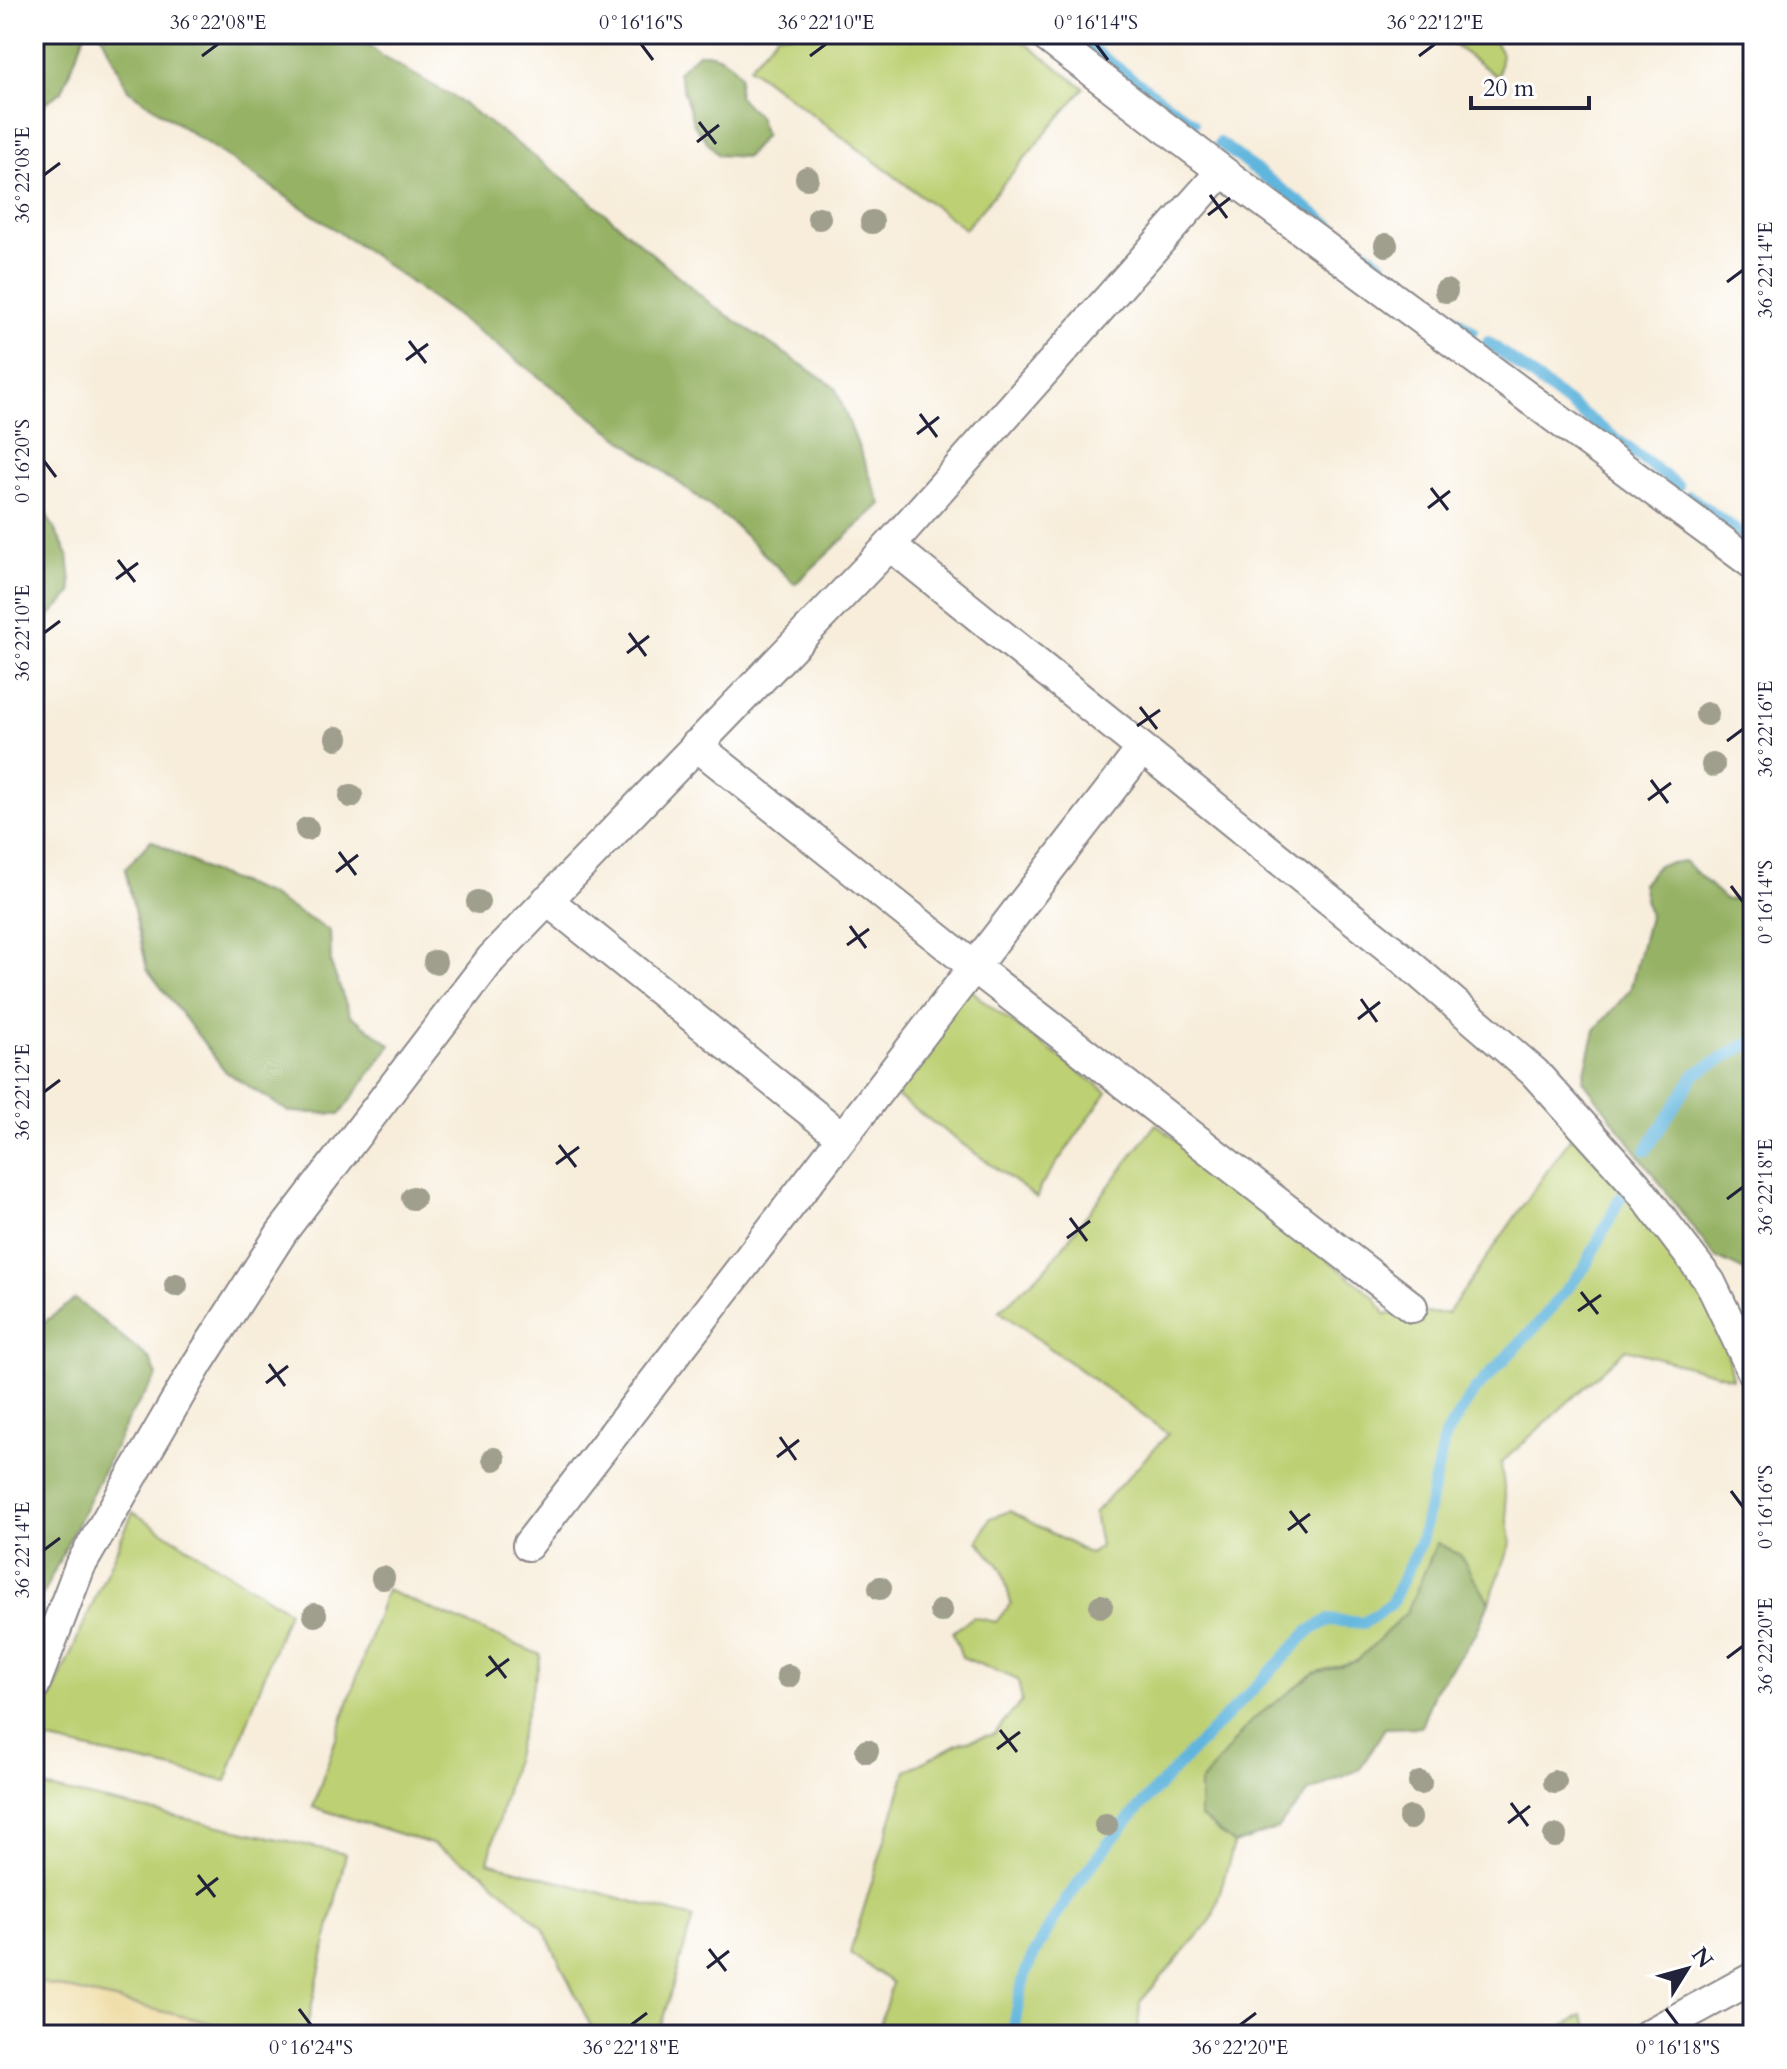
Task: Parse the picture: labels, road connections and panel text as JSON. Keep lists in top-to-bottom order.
{
  "scale_bar": "20 m",
  "north": "top right",
  "coordinates": [
    "36°22'08\"E",
    "0°16'16\"S",
    "36°22'10\"E",
    "0°16'14\"S",
    "36°22'12\"E",
    "36°22'14\"E",
    "0°16'20\"S",
    "36°22'16\"E",
    "36°22'18\"E",
    "36°22'20\"E",
    "0°16'24\"S",
    "0°16'18\"S"
  ]
}
